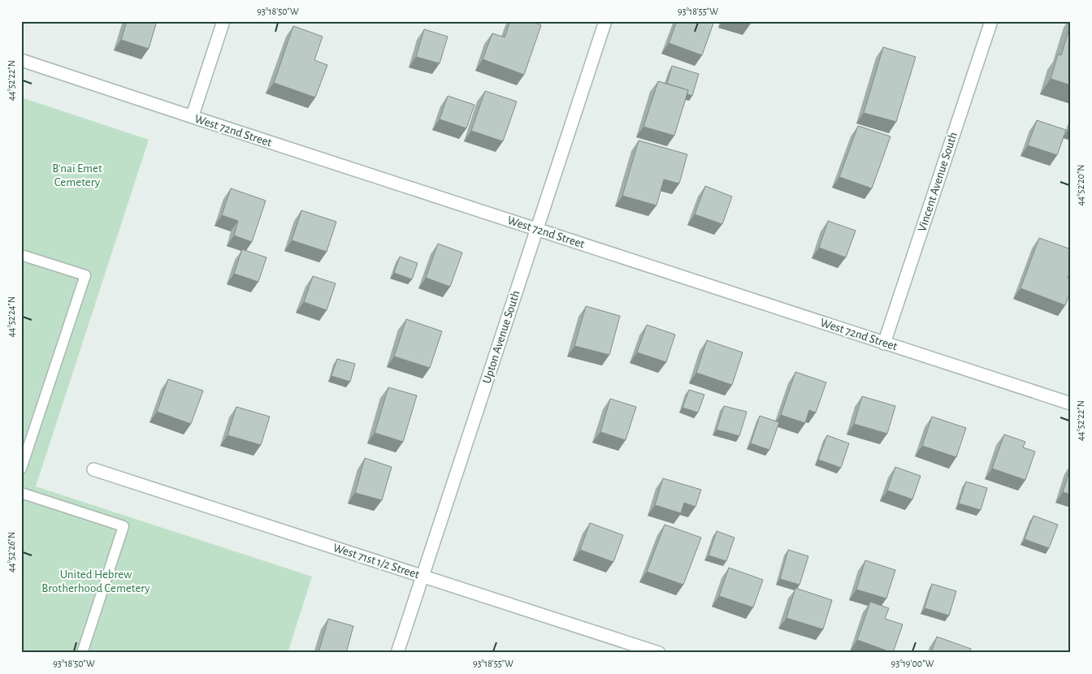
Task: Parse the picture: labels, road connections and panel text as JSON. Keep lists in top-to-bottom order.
{
  "streets": {
    "street": [
      "West 72nd Street",
      "Vincent Avenue South",
      "Upton Avenue South",
      "West 71st 1/2 Street"
    ]
  },
  "crossings": [
    ["West 72nd Street", "Vincent Avenue South"],
    ["West 72nd Street", "Upton Avenue South"],
    ["Upton Avenue South", "West 71st 1/2 Street"]
  ],
  "parks": ["B'nai Emet Cemetery", "United Hebrew Brotherhood Cemetery"],
  "coordinates": [
    "93°18'50\"W",
    "93°18'55\"W",
    "44°52'22\"N",
    "44°52'20\"N",
    "44°52'24\"N",
    "44°52'26\"N",
    "93°19'00\"W"
  ]
}
